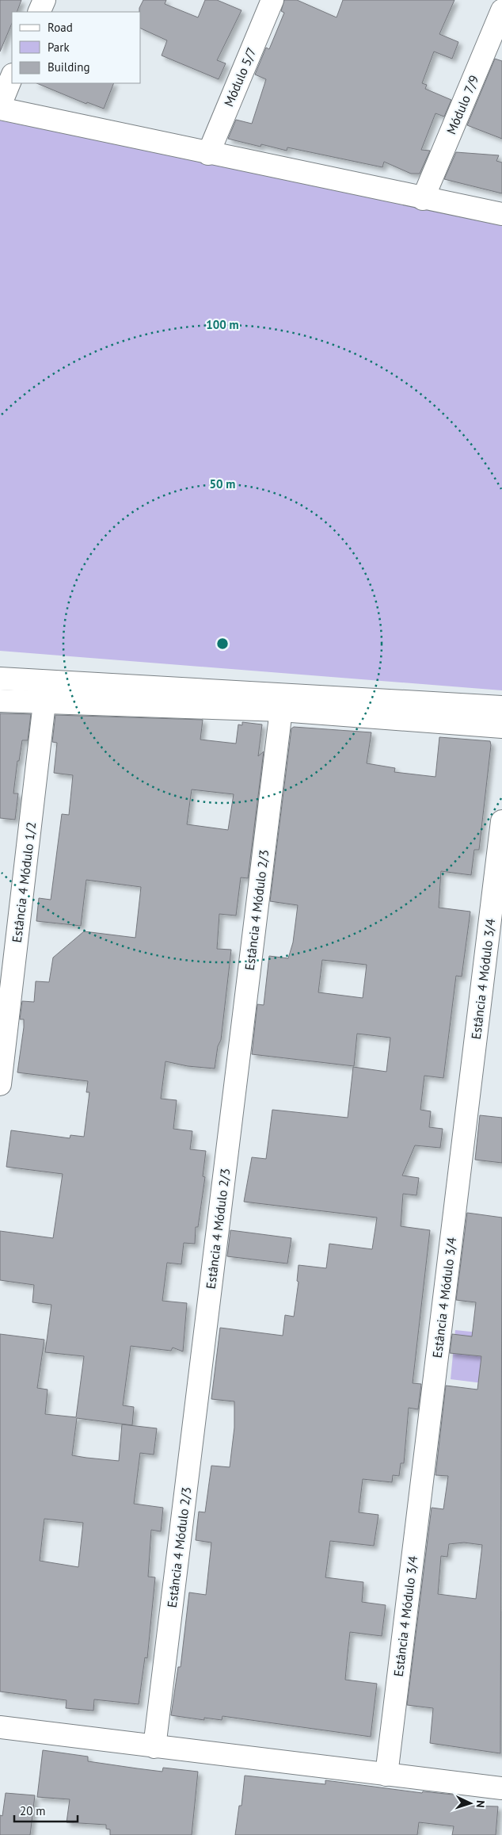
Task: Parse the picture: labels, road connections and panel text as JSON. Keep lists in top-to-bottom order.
{
  "streets": {
    "street": [
      "Módulo 5/7",
      "Módulo 7/9",
      "Estância 4 Módulo 1/2",
      "Estância 4 Módulo 2/3",
      "Estância 4 Módulo 3/4"
    ]
  },
  "legend": ["Road", "Park", "Building"],
  "scale_bar": "20 m",
  "north": "right",
  "rings": ["100 m", "50 m"]
}
